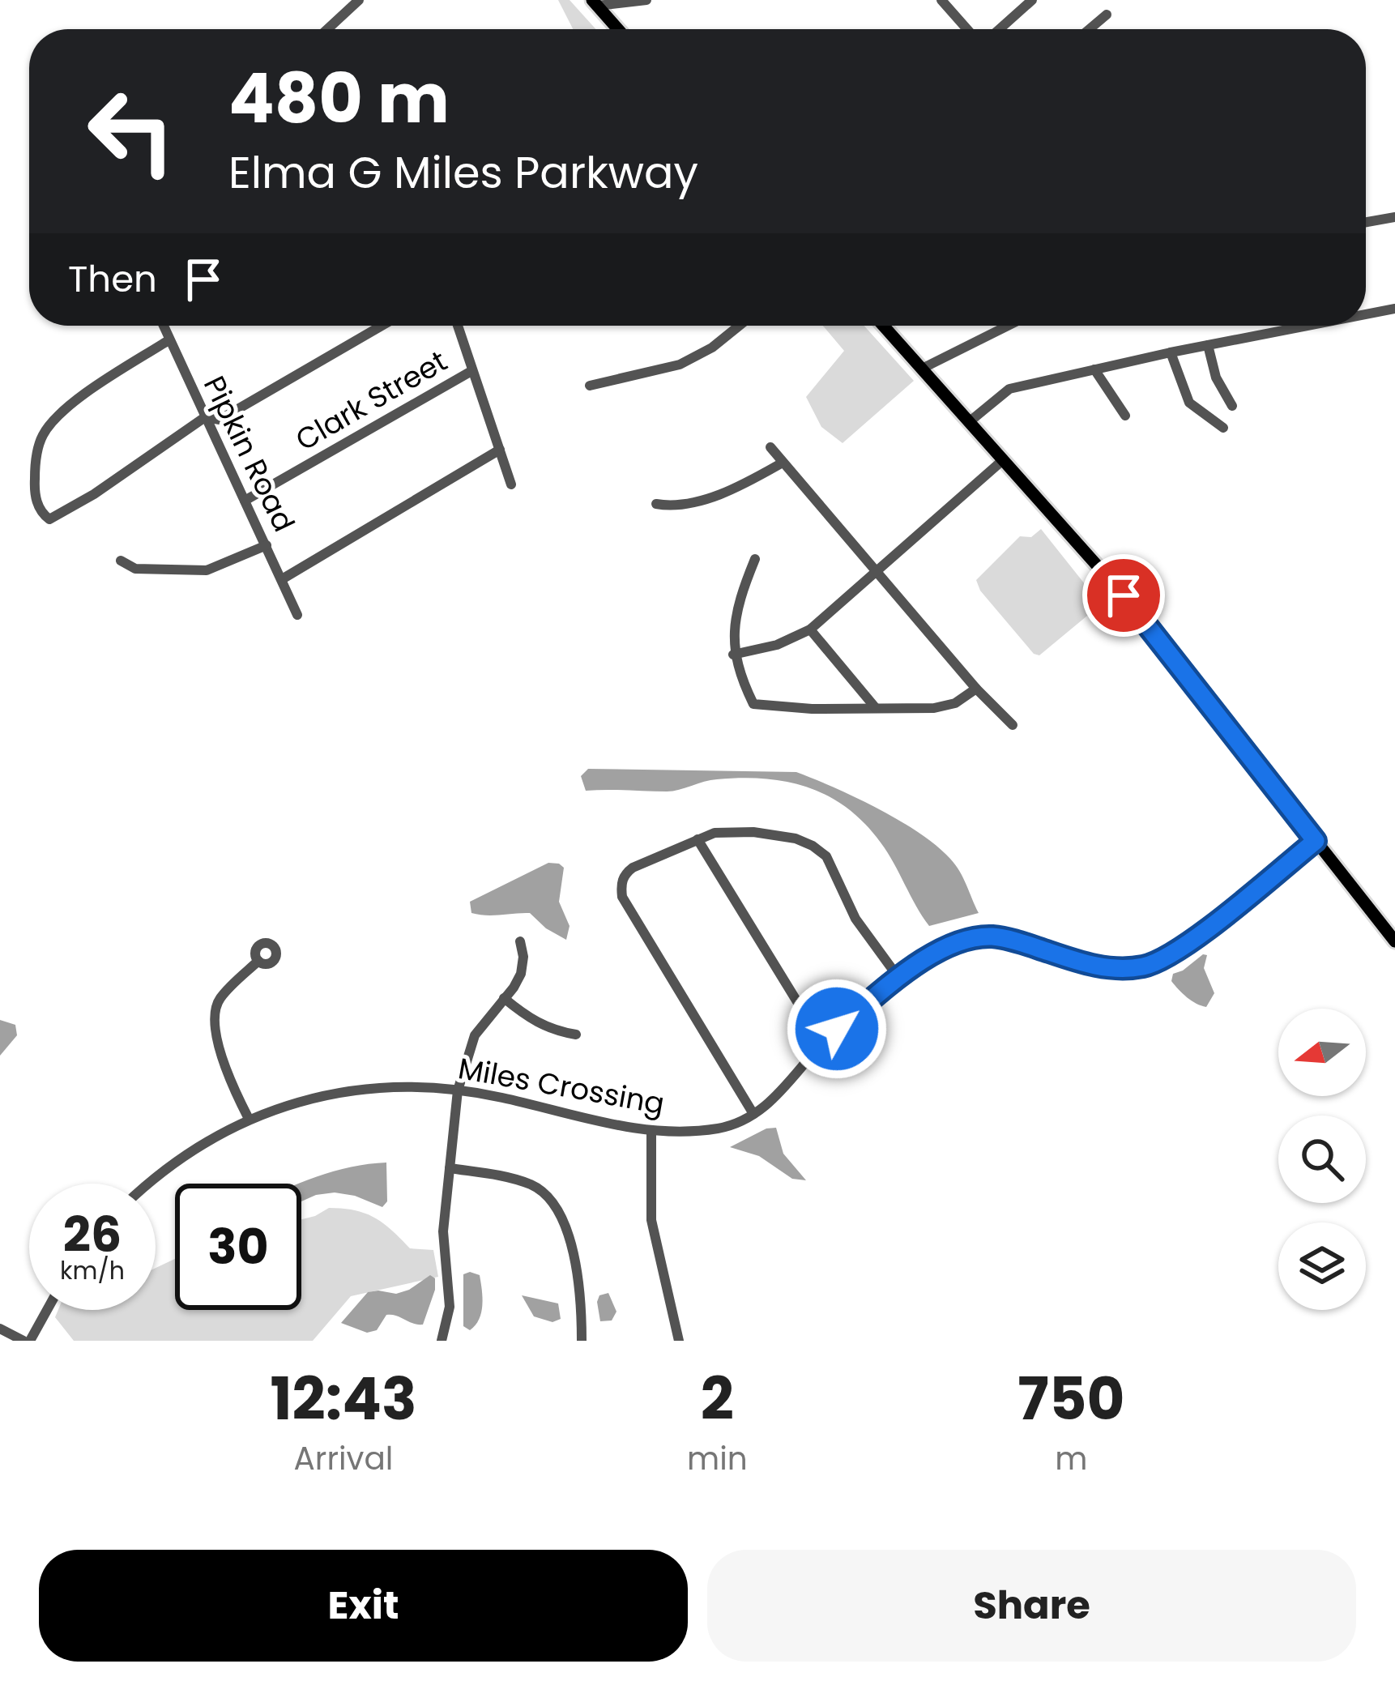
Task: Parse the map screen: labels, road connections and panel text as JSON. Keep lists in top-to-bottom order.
{
  "streets": {
    "street": ["Clark Street", "Pipkin Road", "Miles Crossing"]
  },
  "crossings": [
    ["Clark Street", "Pipkin Road"]
  ],
  "north": "left",
  "page": {
    "turn": ["480 m", "Elma G Miles Parkway"],
    "then": "Then",
    "speed": "26 km/h",
    "limit": "30",
    "eta": [
      "12:43",
      "Arrival",
      "2",
      "min",
      "750",
      "m"
    ],
    "buttons": ["Exit", "Share"]
  }
}
